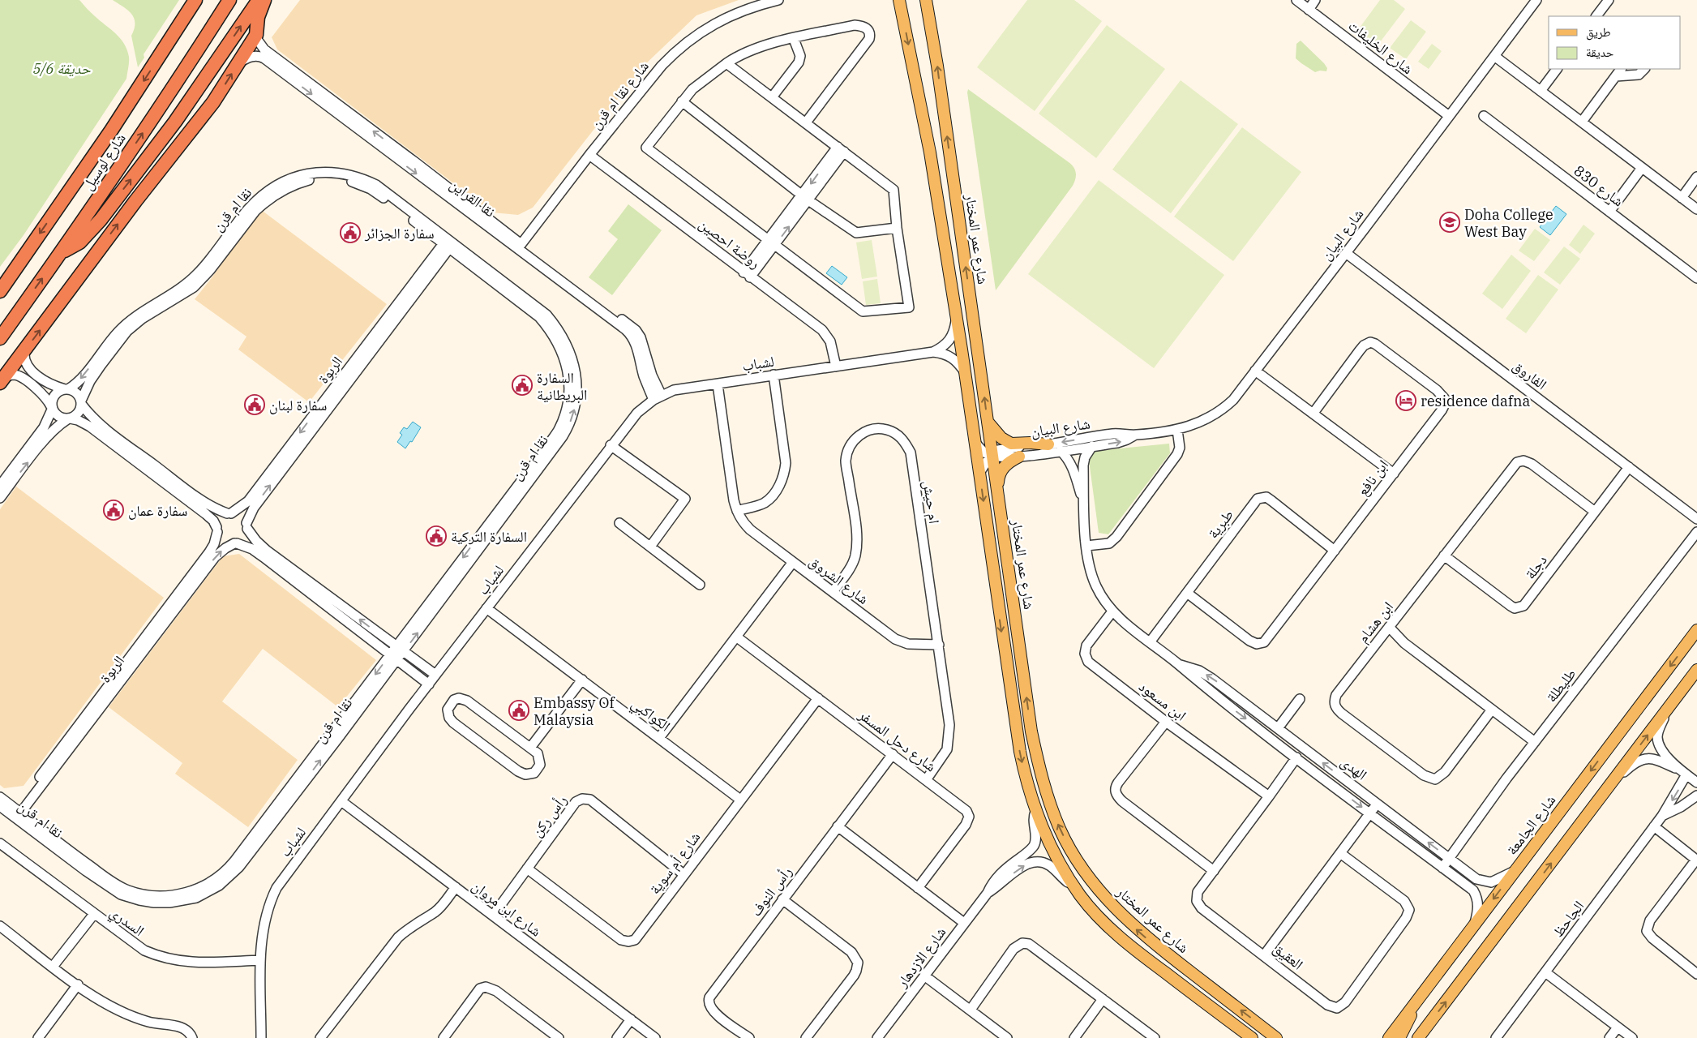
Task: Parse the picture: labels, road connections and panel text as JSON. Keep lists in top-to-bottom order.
{
  "streets": {
    "highway": ["شارع لوسيل"],
    "main road": ["شارع عمر المختار", "شارع الجامعة"],
    "street": [
      "شارع الخليفات",
      "شارع نقا ام قرن",
      "شارع 830",
      "نقا القراين",
      "نقا ام قرن",
      "شارع البيان",
      "روضة احصين",
      "لشباب",
      "الربوة",
      "الفاروق",
      "ابن نافع",
      "ام حيش",
      "طبرية",
      "دجلة",
      "شارع الشروق",
      "ابن هشام",
      "طليطلة",
      "ابن مسعود",
      "الكواكبي",
      "شارع دحل المسفر",
      "الهدى",
      "رأس ركن",
      "شارع أم سوية",
      "رأس النوف",
      "شارع ابن مروان",
      "الجاحظ",
      "السدري",
      "العقيق",
      "شارع الازدهار"
    ]
  },
  "crossings": [
    ["شارع الخليفات", "شارع البيان"],
    ["شارع نقا ام قرن", "نقا القراين"],
    ["شارع نقا ام قرن", "روضة احصين"],
    ["نقا القراين", "لشباب"],
    ["نقا ام قرن", "الربوة"],
    ["شارع البيان", "شارع عمر المختار"],
    ["شارع البيان", "الفاروق"],
    ["شارع البيان", "الهدى"],
    ["روضة احصين", "لشباب"],
    ["لشباب", "شارع الشروق"],
    ["لشباب", "الكواكبي"],
    ["لشباب", "شارع ابن مروان"],
    ["لشباب", "السدري"],
    ["الفاروق", "دجلة"],
    ["ابن نافع", "طبرية"],
    ["ام حيش", "شارع الشروق"],
    ["ام حيش", "شارع دحل المسفر"],
    ["طبرية", "الهدى"],
    ["دجلة", "ابن هشام"],
    ["طليطلة", "الهدى"],
    ["ابن مسعود", "الهدى"],
    ["ابن مسعود", "العقيق"],
    ["الكواكبي", "شارع أم سوية"],
    ["شارع دحل المسفر", "شارع أم سوية"],
    ["شارع دحل المسفر", "رأس النوف"],
    ["الهدى", "شارع الجامعة"],
    ["الهدى", "العقيق"],
    ["رأس ركن", "شارع أم سوية"],
    ["رأس ركن", "شارع ابن مروان"]
  ],
  "parks": ["حديقة 5/6"],
  "places": {
    "school or university": ["Doha College West Bay"],
    "public building": [
      "سفارة الجزائر",
      "السفارة البريطانية",
      "سفارة لبنان",
      "سفارة عمان",
      "السفارة التركية",
      "Embassy Of Malaysia"
    ],
    "hotel": ["residence dafna"]
  },
  "legend": ["طريق", "حديقة"]
}
